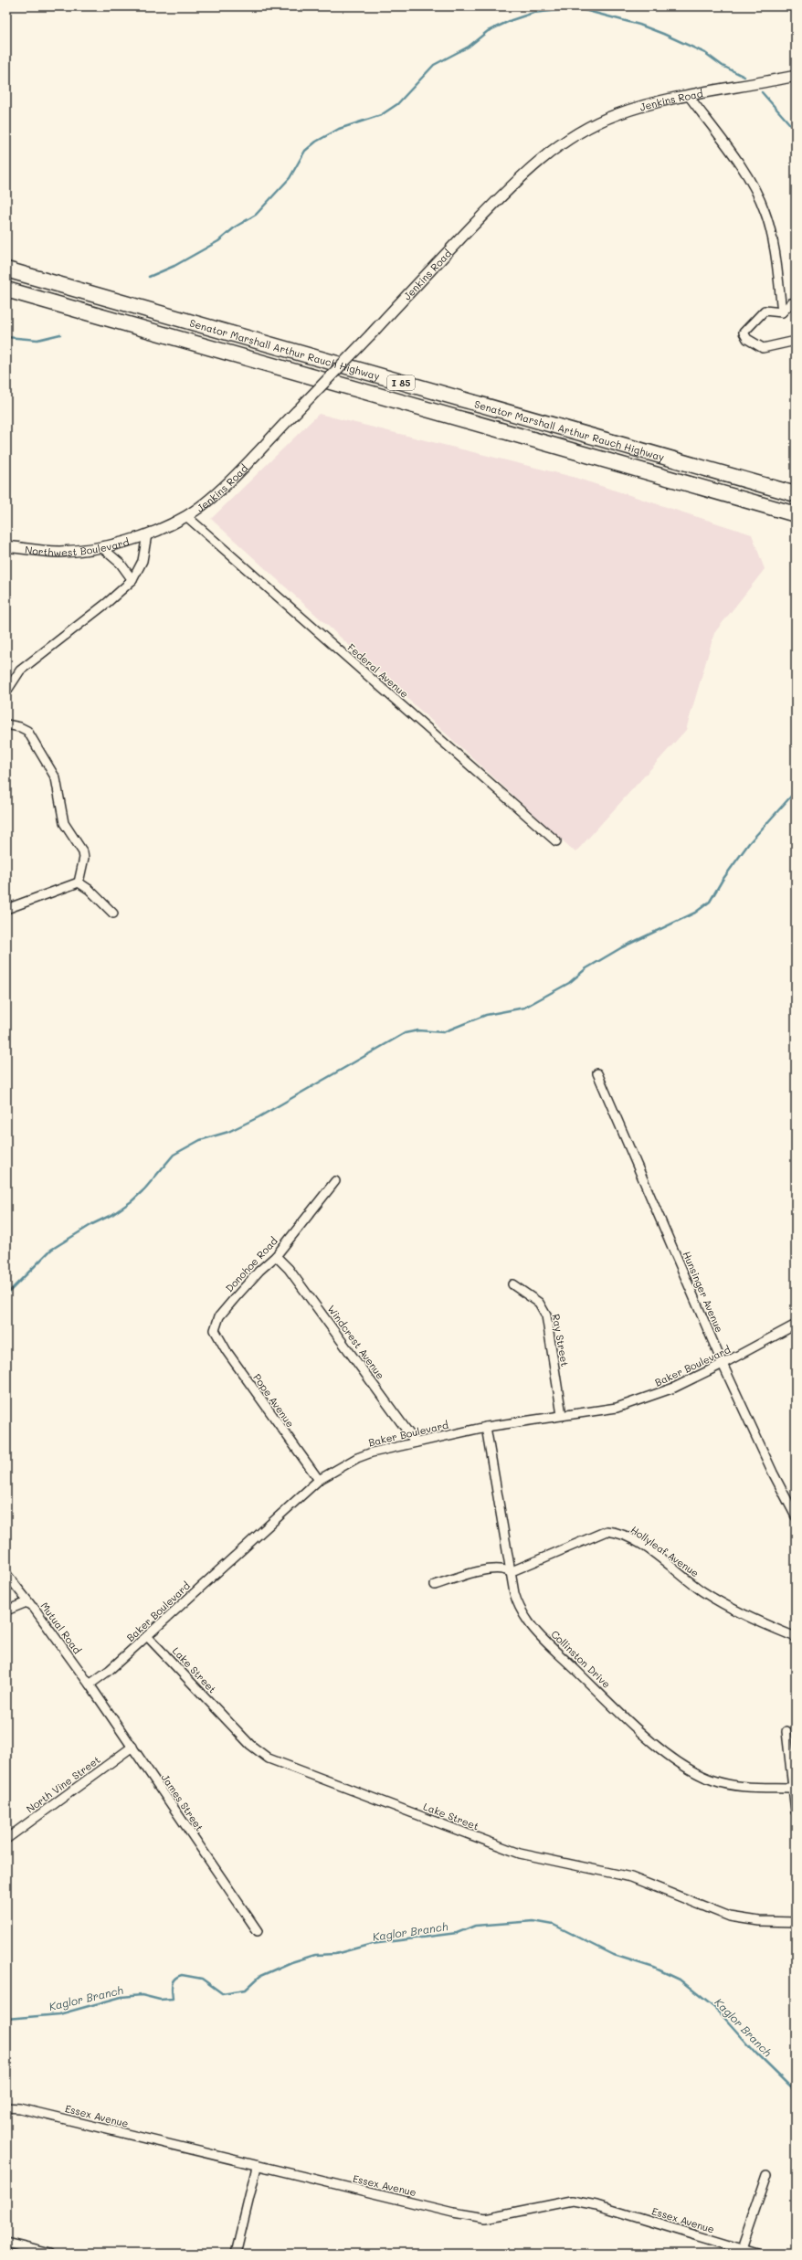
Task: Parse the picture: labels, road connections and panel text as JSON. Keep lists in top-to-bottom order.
{
  "streets": {
    "highway": ["Senator Marshall Arthur Rauch Highway", "I 85"],
    "street": [
      "Jenkins Road",
      "Northwest Boulevard",
      "Federal Avenue",
      "Donohoe Road",
      "Hunsinger Avenue",
      "Ray Street",
      "Windcrest Avenue",
      "Baker Boulevard",
      "Pope Avenue",
      "Hollyleaf Avenue",
      "Mutual Road",
      "Collinston Drive",
      "Lake Street",
      "North Vine Street",
      "James Street",
      "Essex Avenue"
    ]
  },
  "crossings": [
    ["Jenkins Road", "Northwest Boulevard"],
    ["Jenkins Road", "Federal Avenue"],
    ["Donohoe Road", "Windcrest Avenue"],
    ["Donohoe Road", "Pope Avenue"],
    ["Hunsinger Avenue", "Baker Boulevard"],
    ["Ray Street", "Baker Boulevard"],
    ["Windcrest Avenue", "Baker Boulevard"],
    ["Baker Boulevard", "Pope Avenue"],
    ["Baker Boulevard", "Mutual Road"],
    ["Baker Boulevard", "Collinston Drive"],
    ["Baker Boulevard", "Lake Street"],
    ["Baker Boulevard", "James Street"],
    ["Hollyleaf Avenue", "Collinston Drive"],
    ["Mutual Road", "James Street"],
    ["North Vine Street", "James Street"]
  ],
  "water": ["Kaglor Branch"]
}
